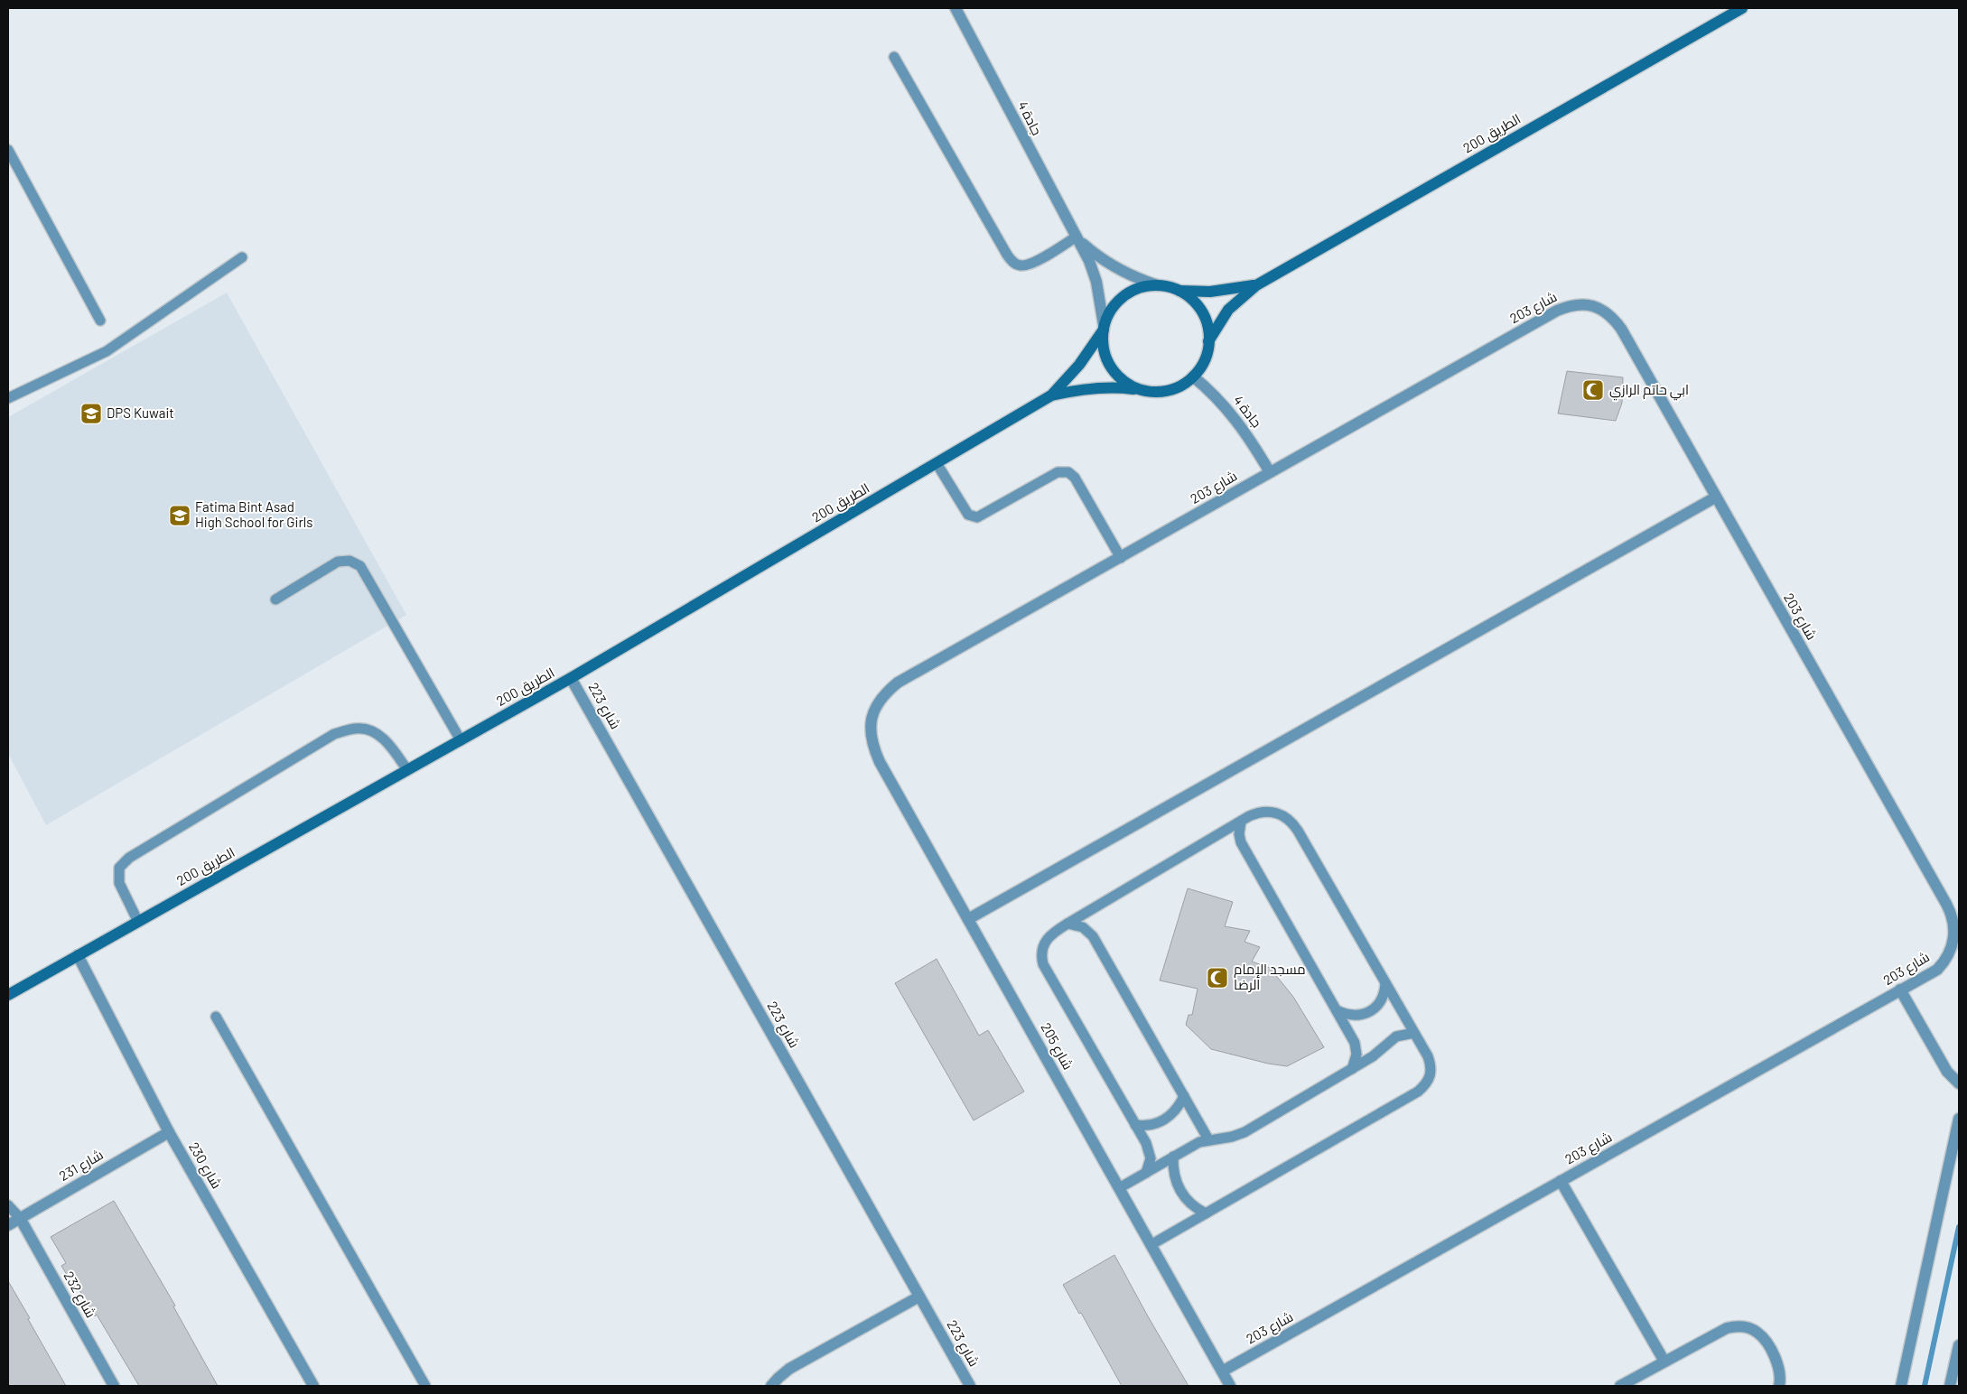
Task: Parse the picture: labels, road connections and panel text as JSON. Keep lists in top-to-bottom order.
{
  "streets": {
    "main road": ["الطريق 200"],
    "street": [
      "جادة 4",
      "شارع 203",
      "شارع 223",
      "شارع 205",
      "شارع 231",
      "شارع 230",
      "شارع 232"
    ]
  },
  "crossings": [
    ["جادة 4", "الطريق 200"],
    ["جادة 4", "شارع 203"],
    ["الطريق 200", "شارع 223"],
    ["الطريق 200", "شارع 230"],
    ["شارع 203", "شارع 205"],
    ["شارع 231", "شارع 230"],
    ["شارع 231", "شارع 232"]
  ],
  "places": {
    "mosque": ["ابي حاتم الرازي", "مسجد الإمام الرضا"],
    "school or university": ["DPS Kuwait", "Fatima Bint Asad High School for Girls"]
  }
}
